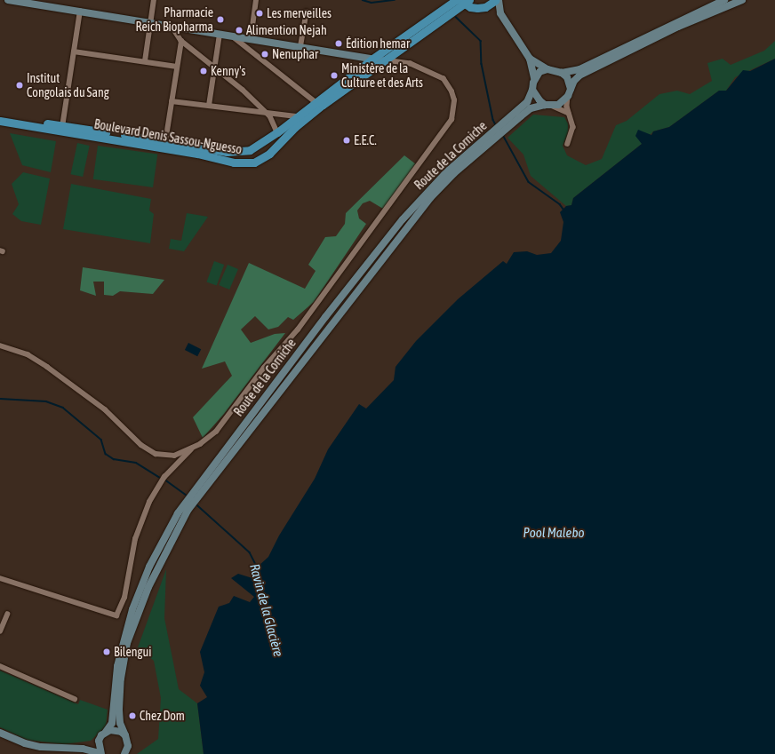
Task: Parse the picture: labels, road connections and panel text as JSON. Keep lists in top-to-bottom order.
{
  "streets": {
    "main road": ["Boulevard Denis Sassou-Nguesso", "Route de la Corniche"]
  },
  "water": ["Pool Malebo", "Ravin de la Glacière"],
  "places": [
    "Les merveilles",
    "Pharmacie Reich Biopharma",
    "Alimention Nejah",
    "Édition hemar",
    "Nenuphar",
    "Kenny's",
    "Ministère de la Culture et des Arts",
    "Institut Congolais du Sang",
    "E.E.C.",
    "Bilengui",
    "Chez Dom"
  ]
}
